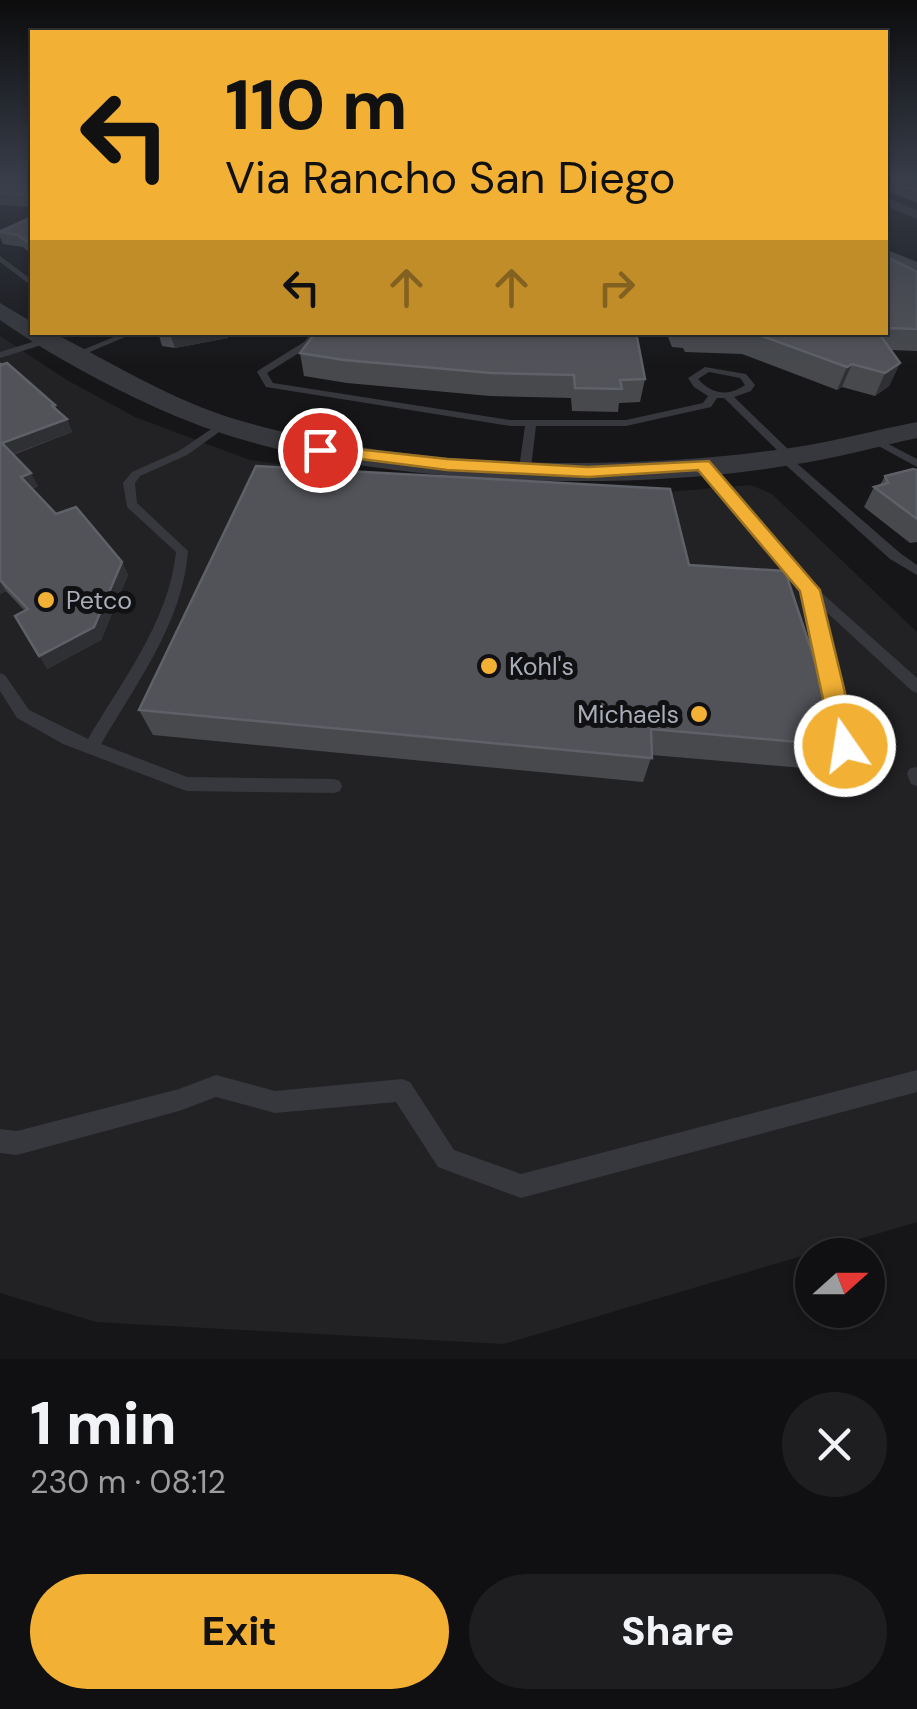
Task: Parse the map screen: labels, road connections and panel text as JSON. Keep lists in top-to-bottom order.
{
  "places": ["Petco", "Kohl's", "Michaels"],
  "north": "right",
  "page": {
    "turn": ["110 m", "Via Rancho San Diego"],
    "heading": ["1 min", "230 m · 08:12"],
    "buttons": ["Exit", "Share"]
  }
}
